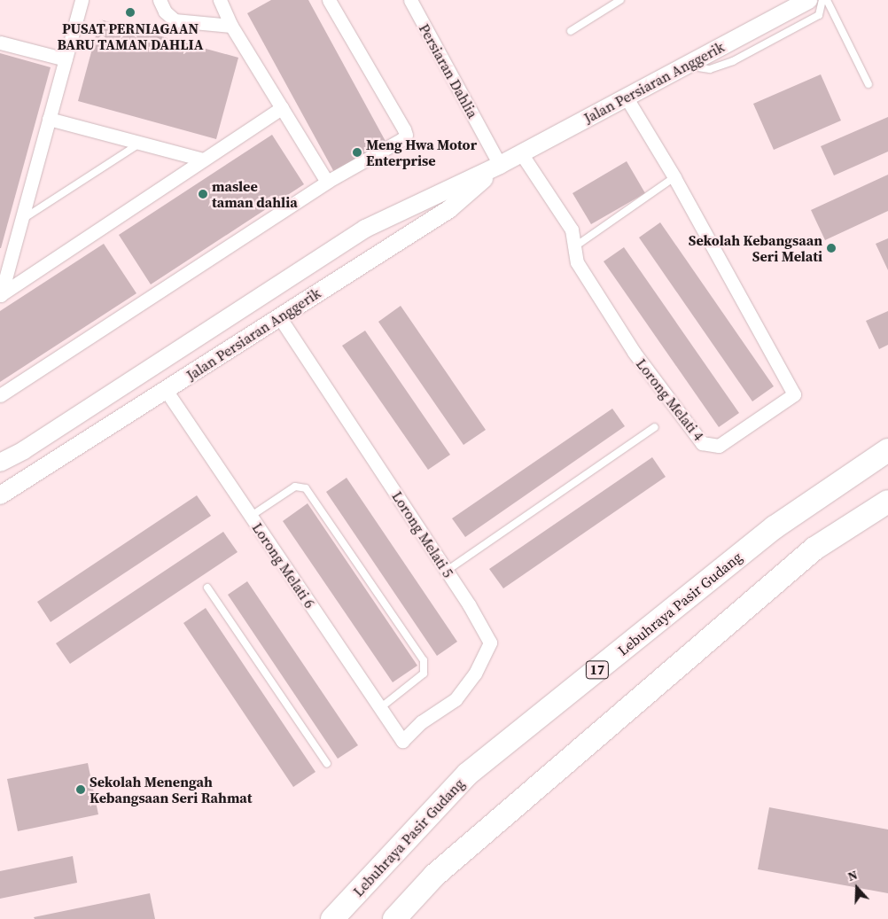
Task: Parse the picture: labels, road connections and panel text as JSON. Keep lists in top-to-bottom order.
{
  "streets": {
    "highway": ["Lebuhraya Pasir Gudang", "17"],
    "street": [
      "Persiaran Dahlia",
      "Jalan Persiaran Anggerik",
      "Lorong Melati 4",
      "Lorong Melati 5",
      "Lorong Melati 6"
    ]
  },
  "crossings": [
    ["Persiaran Dahlia", "Jalan Persiaran Anggerik"],
    ["Jalan Persiaran Anggerik", "Lorong Melati 4"],
    ["Jalan Persiaran Anggerik", "Lorong Melati 5"],
    ["Jalan Persiaran Anggerik", "Lorong Melati 6"],
    ["Lorong Melati 5", "Lorong Melati 6"]
  ],
  "places": [
    "PUSAT PERNIAGAAN BARU TAMAN DAHLIA",
    "Meng Hwa Motor Enterprise",
    "maslee taman dahlia",
    "Sekolah Kebangsaan Seri Melati",
    "Sekolah Menengah Kebangsaan Seri Rahmat"
  ],
  "north": "top"
}
